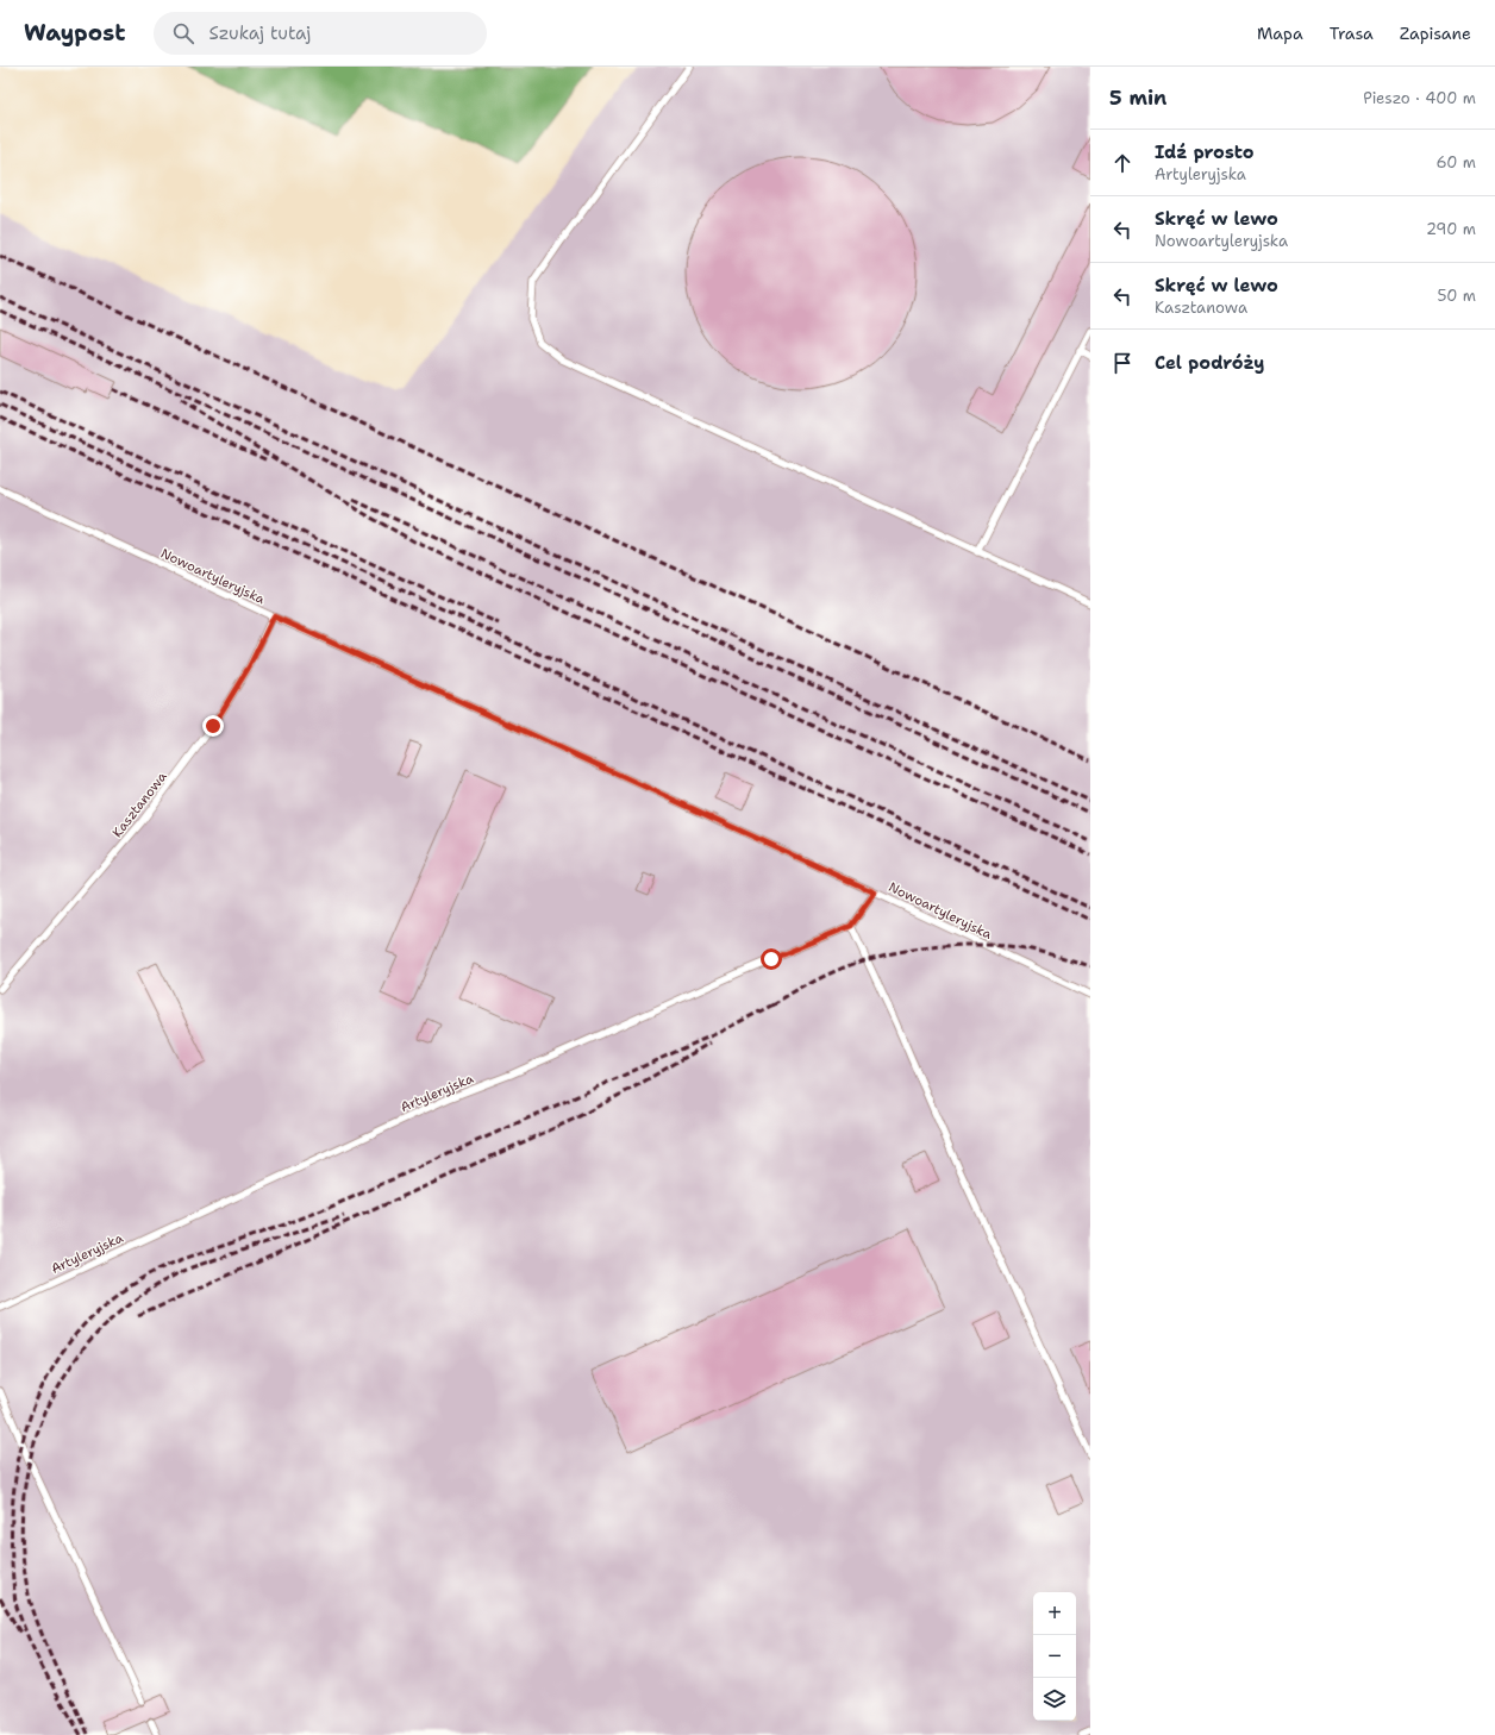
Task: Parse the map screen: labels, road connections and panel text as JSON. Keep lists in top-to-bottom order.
{
  "streets": {
    "lane": ["Nowoartyleryjska", "Kasztanowa", "Artyleryjska"]
  },
  "crossings": [
    ["Nowoartyleryjska", "Kasztanowa"]
  ],
  "page": {
    "header": "Waypost",
    "search": "Szukaj tutaj",
    "nav": ["Mapa", "Trasa", "Zapisane"],
    "heading": ["5 min", "Pieszo · 400 m"],
    "list": [
      ["Idź prosto", "Artyleryjska", "60 m"],
      ["Skręć w lewo", "Nowoartyleryjska", "290 m"],
      ["Skręć w lewo", "Kasztanowa", "50 m"],
      "Cel podróży"
    ],
    "map_buttons": ["+", "−"]
  }
}
